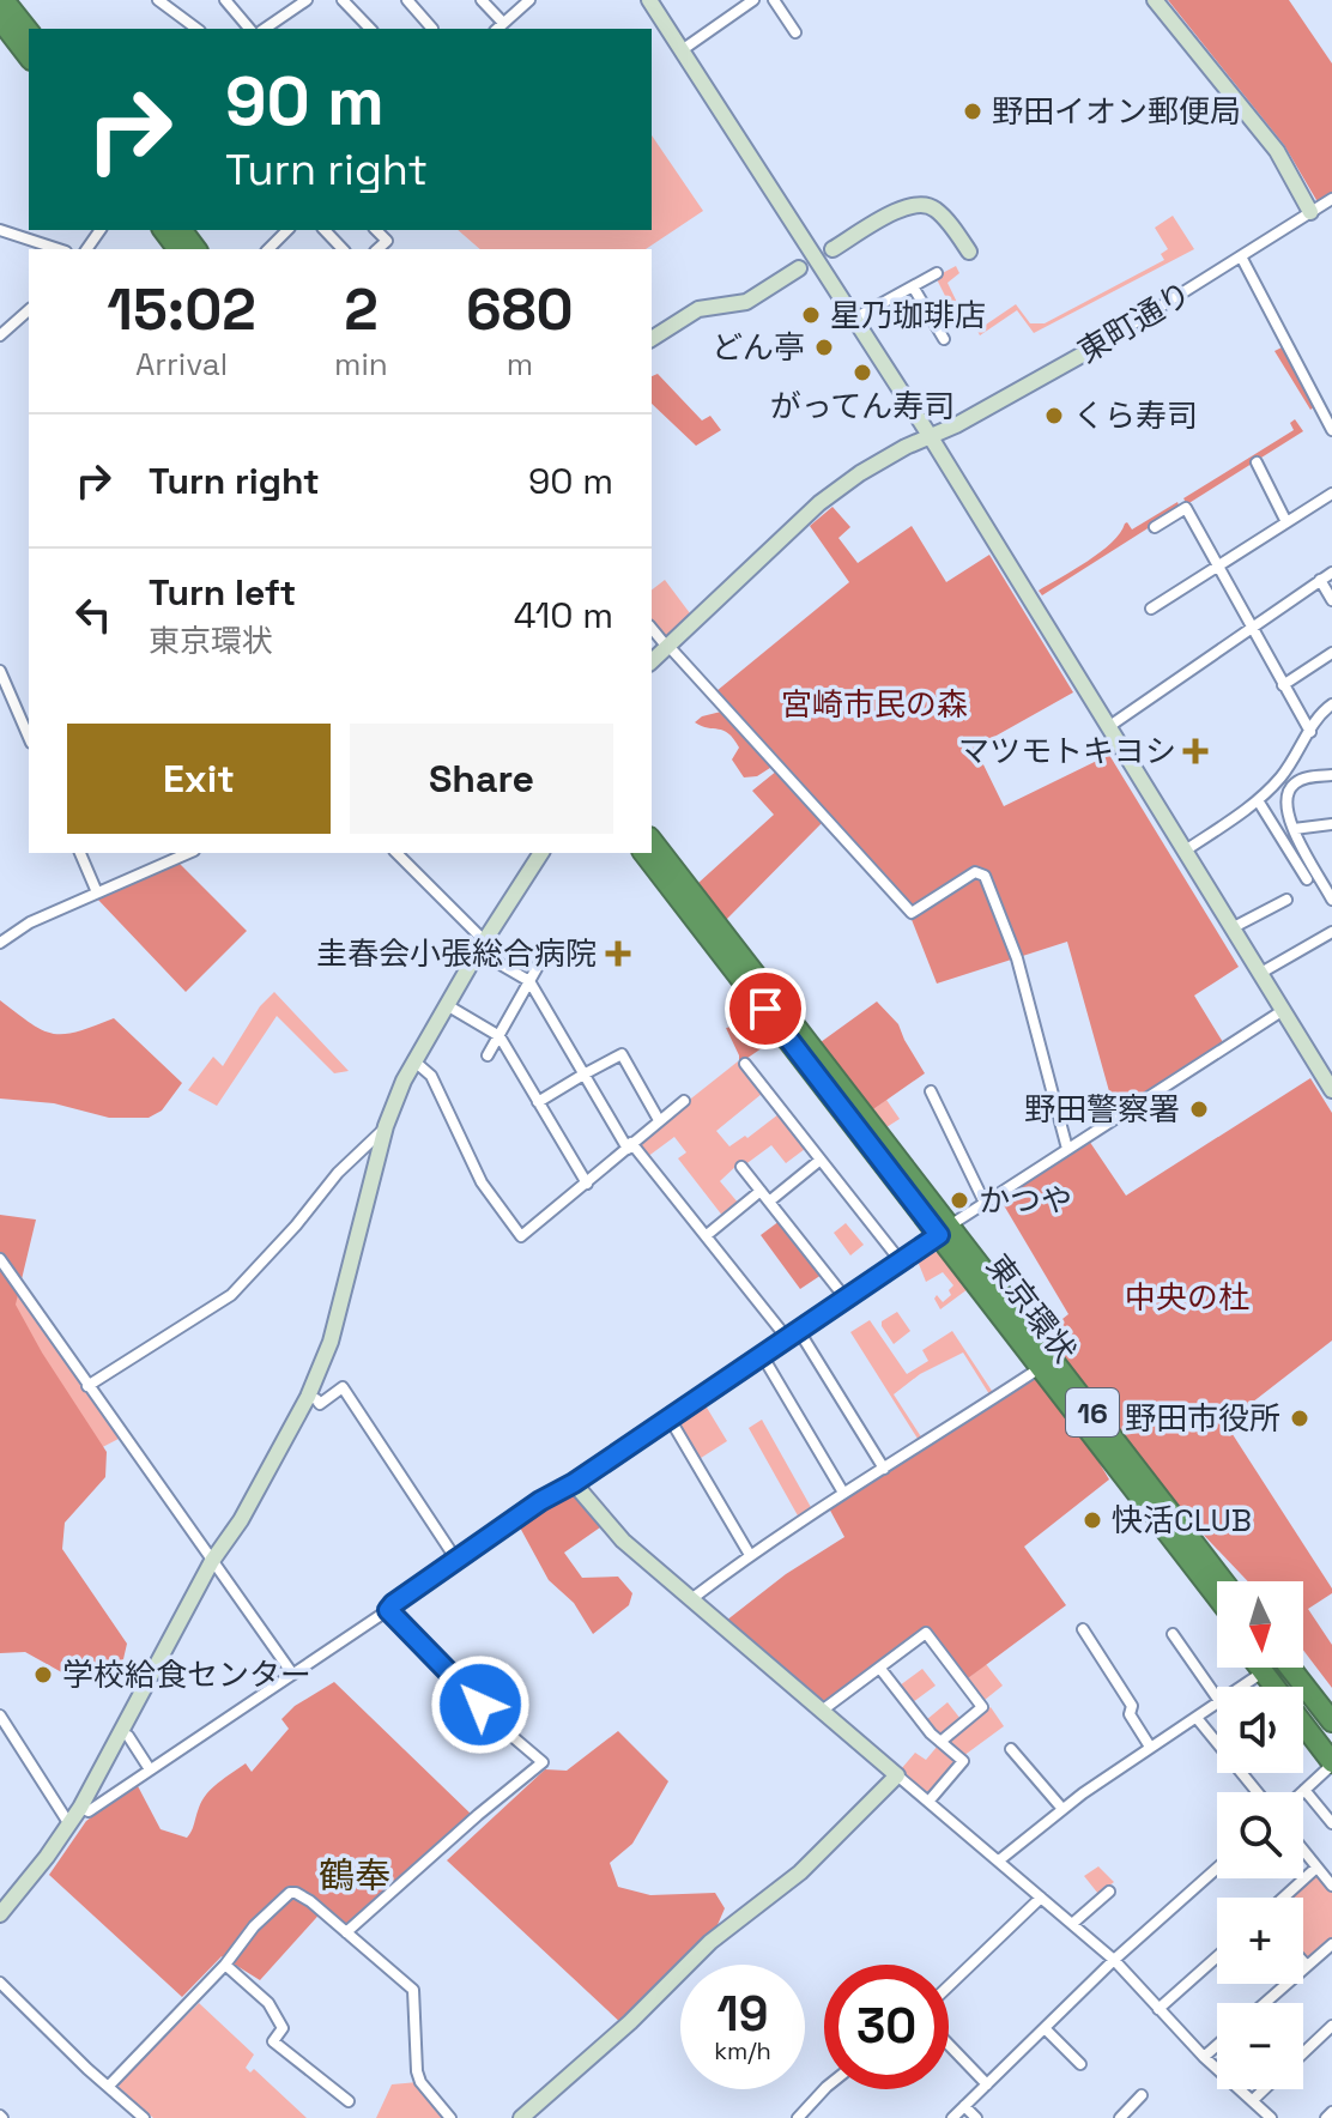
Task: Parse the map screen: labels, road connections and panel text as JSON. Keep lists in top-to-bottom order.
{
  "streets": {
    "highway": ["東京環状", "16"],
    "street": ["東町通り"]
  },
  "crossings": [
    ["東京環状", "16"]
  ],
  "districts": ["鶴奉"],
  "parks": ["宮崎市民の森", "中央の杜"],
  "places": {
    "other": [
      "野田イオン郵便局",
      "星乃珈琲店",
      "どん亭",
      "がってん寿司",
      "くら寿司",
      "野田警察署",
      "かつや",
      "野田市役所",
      "快活CLUB",
      "学校給食センター"
    ],
    "health": ["マツモトキヨシ", "圭春会小張総合病院"]
  },
  "north": "bottom",
  "page": {
    "turn": ["90 m", "Turn right"],
    "eta": [
      "15:02",
      "Arrival",
      "2",
      "min",
      "680",
      "m"
    ],
    "list": [
      {
        "name": "Turn right",
        "value": "90 m"
      },
      {
        "name": "Turn left",
        "note": "東京環状",
        "value": "410 m"
      }
    ],
    "buttons": ["Exit", "Share"],
    "map_buttons": ["+", "−"],
    "speed": "19 km/h",
    "limit": "30"
  }
}
